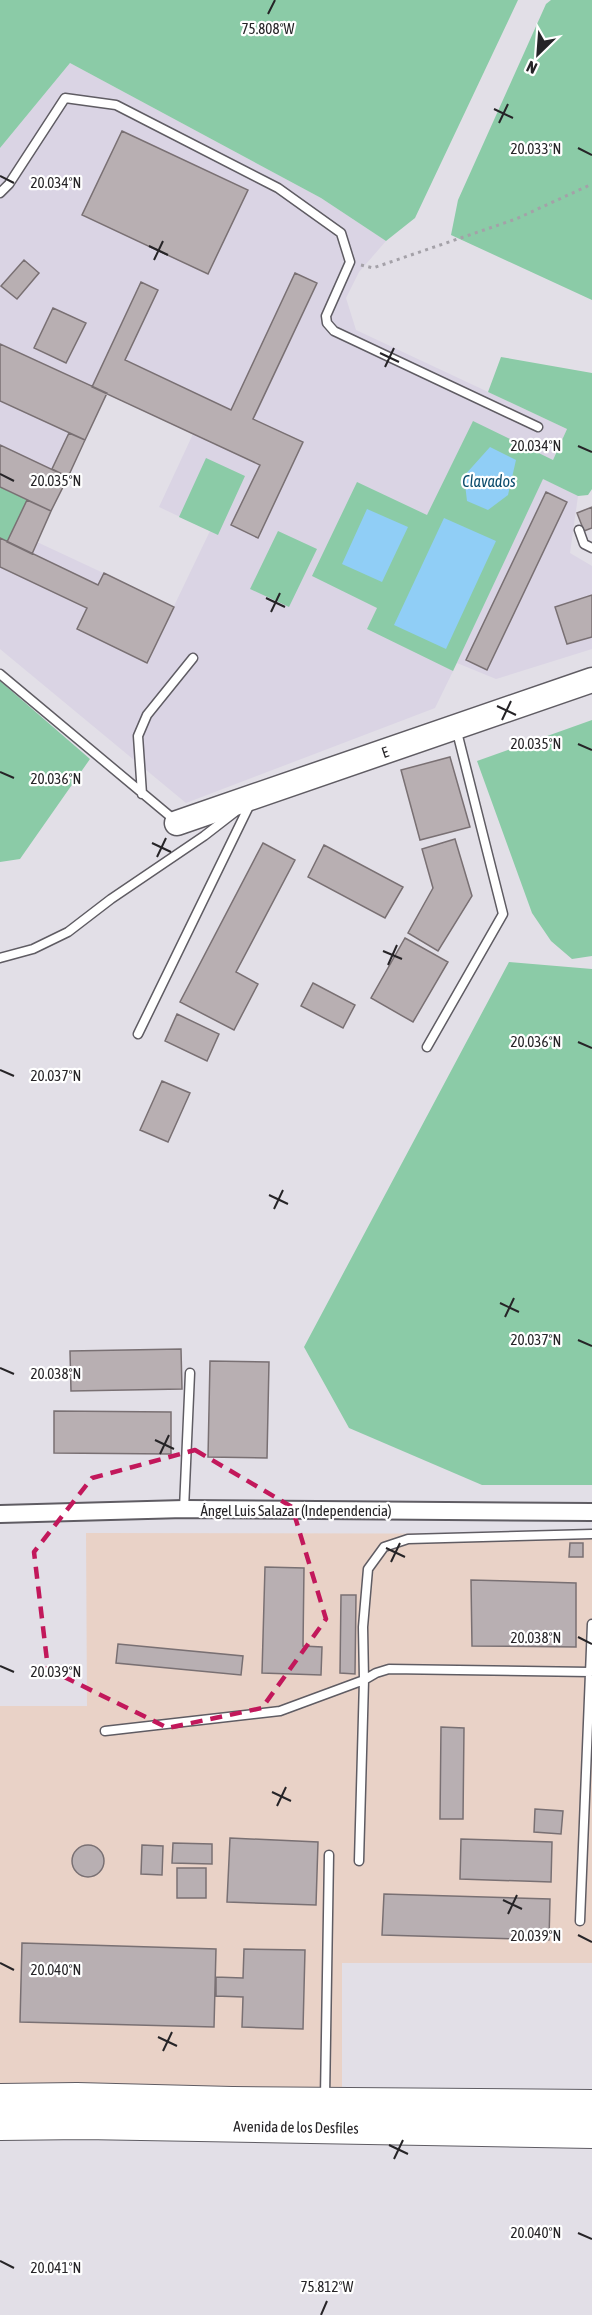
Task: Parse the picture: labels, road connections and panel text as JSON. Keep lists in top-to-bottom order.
{
  "streets": {
    "highway": ["Avenida de los Desfiles"],
    "street": ["E", "Ángel Luis Salazar (Independencia)"]
  },
  "water": ["Clavados"],
  "north": "bottom left",
  "coordinates": [
    "75.808°W",
    "20.033°N",
    "20.034°N",
    "20.035°N",
    "20.036°N",
    "20.037°N",
    "20.038°N",
    "20.039°N",
    "20.040°N",
    "20.041°N",
    "75.812°W"
  ]
}
